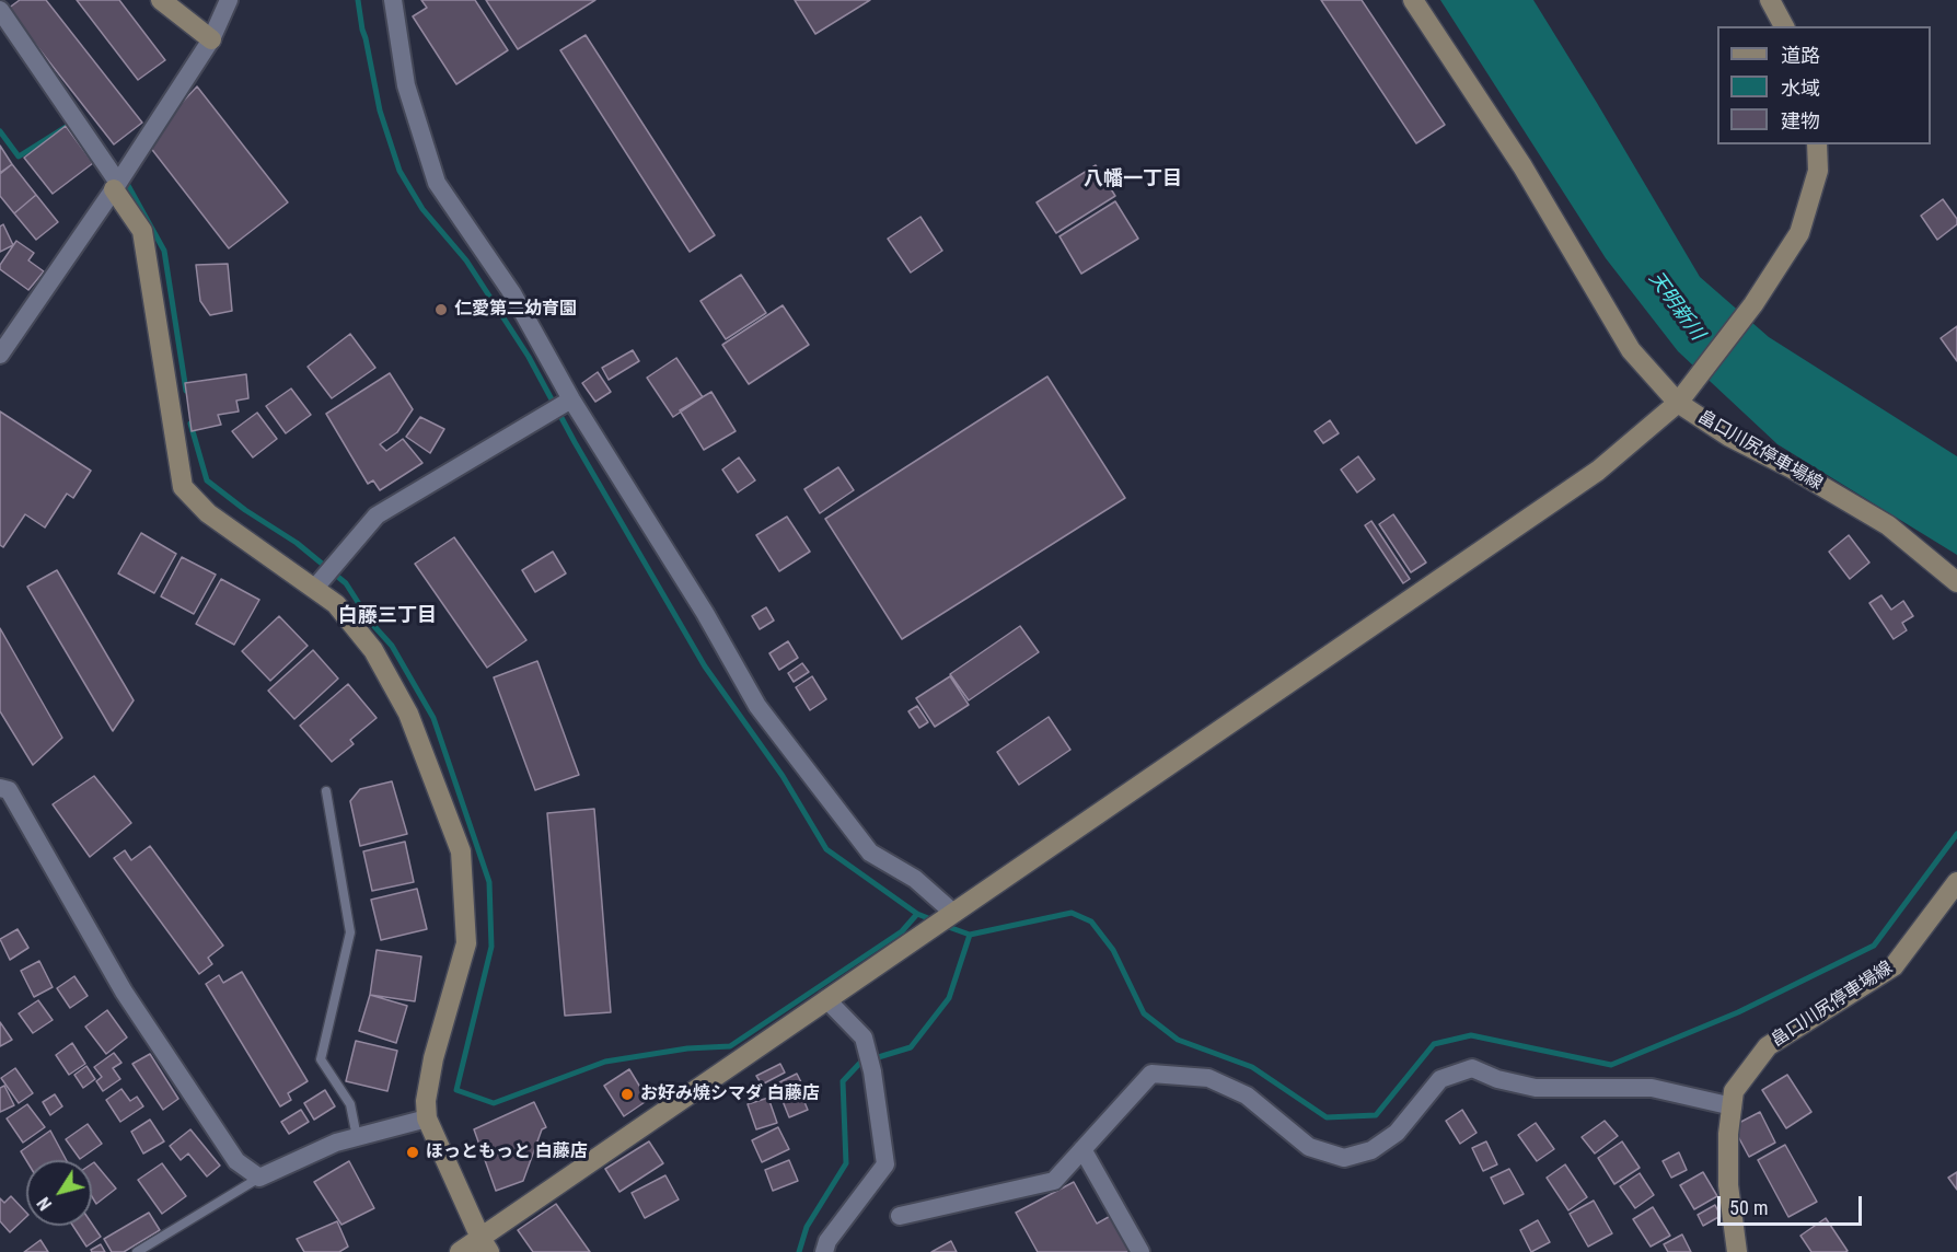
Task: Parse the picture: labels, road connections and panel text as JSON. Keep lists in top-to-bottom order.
{
  "streets": {
    "street": ["畠口川尻停車場線"]
  },
  "districts": ["八幡一丁目", "白藤三丁目"],
  "water": ["天明新川"],
  "places": ["仁愛第二幼育園", "お好み焼シマダ 白藤店", "ほっともっと 白藤店"],
  "legend": ["道路", "水域", "建物"],
  "scale_bar": "50 m",
  "north": "bottom left"
}
